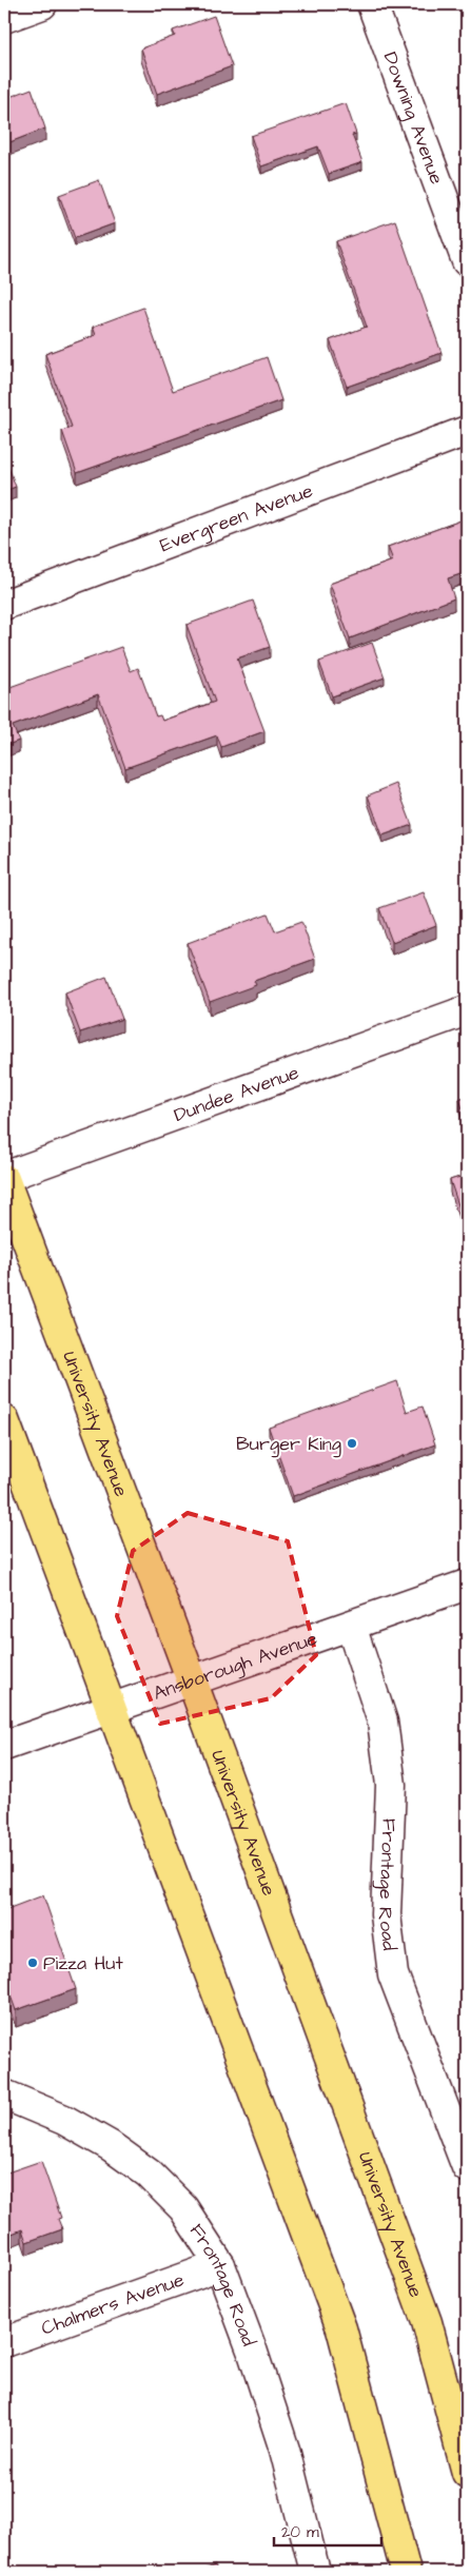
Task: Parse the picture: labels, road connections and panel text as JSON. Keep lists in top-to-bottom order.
{
  "streets": {
    "main road": ["University Avenue"],
    "street": [
      "Downing Avenue",
      "Evergreen Avenue",
      "Dundee Avenue",
      "Ansborough Avenue",
      "Frontage Road",
      "Chalmers Avenue"
    ]
  },
  "crossings": [
    ["Dundee Avenue", "University Avenue"],
    ["University Avenue", "Ansborough Avenue"],
    ["Ansborough Avenue", "Frontage Road"],
    ["Frontage Road", "Chalmers Avenue"]
  ],
  "places": ["Burger King", "Pizza Hut"],
  "scale_bar": "20 m"
}
